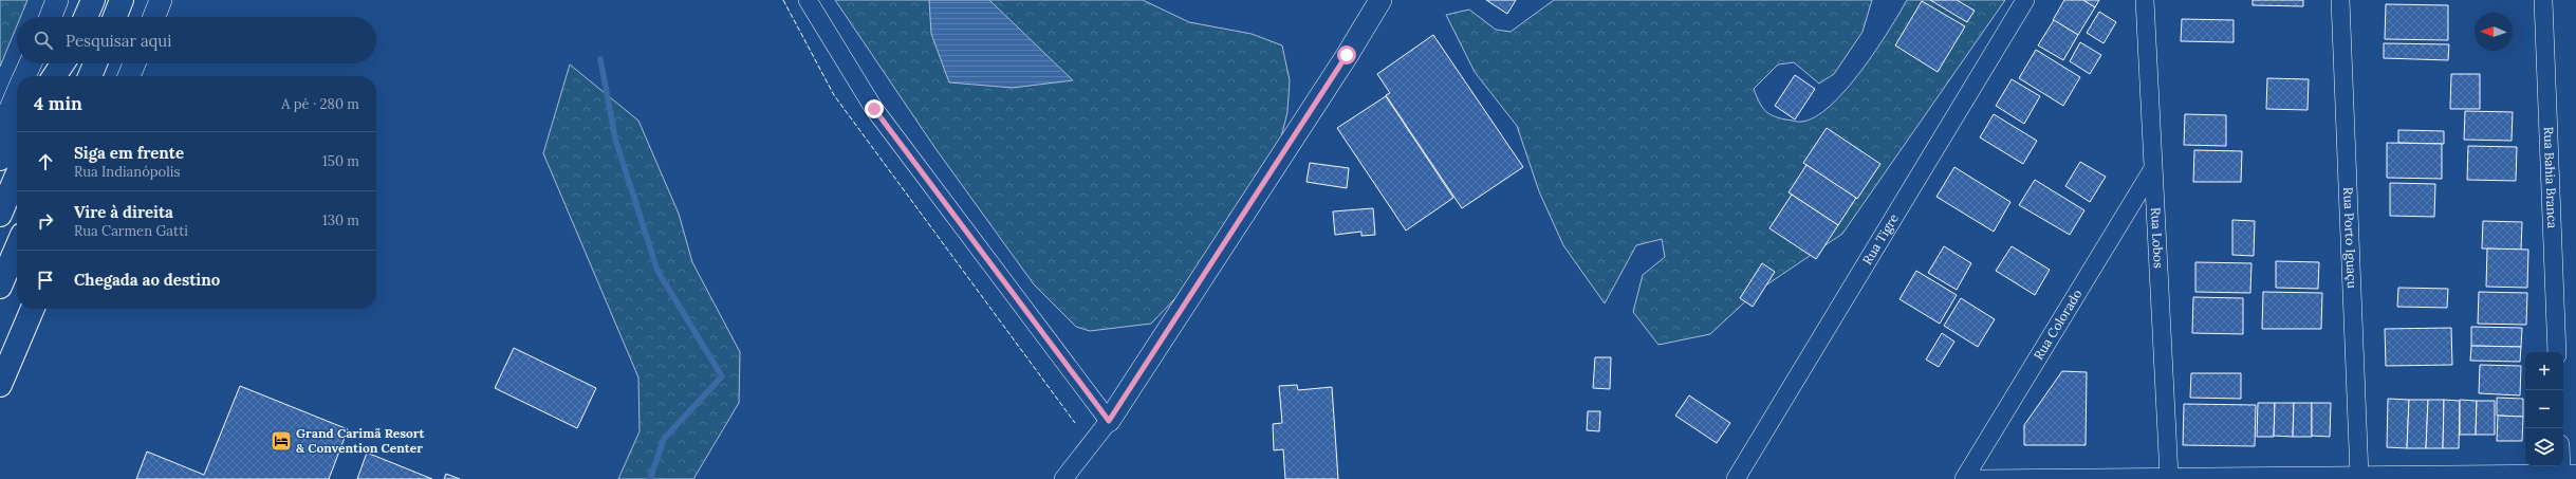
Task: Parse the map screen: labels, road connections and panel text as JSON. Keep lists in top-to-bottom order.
{
  "streets": {
    "street": [
      "Rua Bahia Branca",
      "Rua Lobos",
      "Rua Porto Iguaçu",
      "Rua Tigre",
      "Rua Colorado"
    ]
  },
  "crossings": [
    ["Rua Lobos", "Rua Colorado"]
  ],
  "places": {
    "hotel": ["Grand Carimã Resort & Convention Center"]
  },
  "north": "left",
  "page": {
    "search": "Pesquisar aqui",
    "heading": ["4 min", "A pé · 280 m"],
    "list": [
      ["Siga em frente", "Rua Indianópolis", "150 m"],
      ["Vire à direita", "Rua Carmen Gatti", "130 m"],
      "Chegada ao destino"
    ],
    "map_buttons": ["+", "−"]
  }
}
